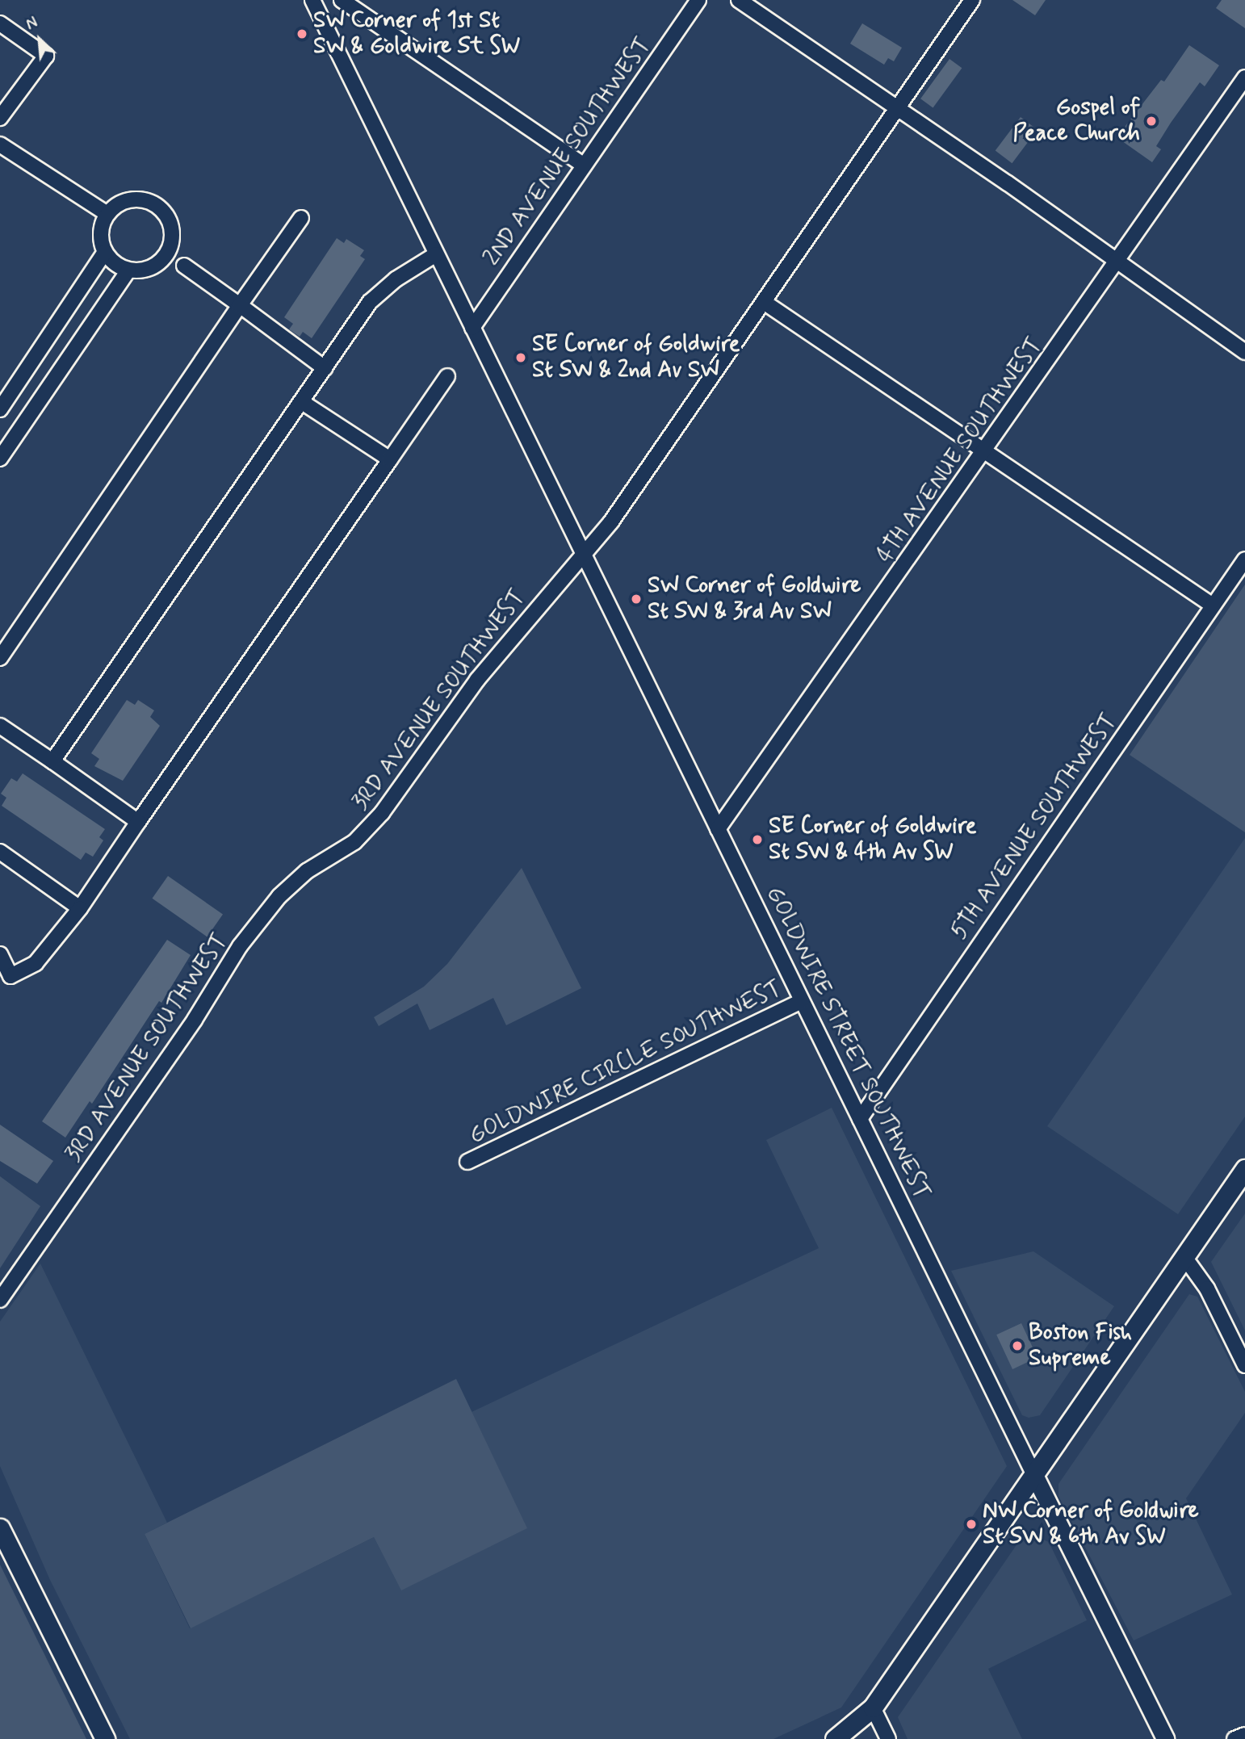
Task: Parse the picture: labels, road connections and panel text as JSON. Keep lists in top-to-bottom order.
{
  "streets": {
    "street": [
      "2ND AVENUE SOUTHWEST",
      "4TH AVENUE SOUTHWEST",
      "3RD AVENUE SOUTHWEST",
      "5TH AVENUE SOUTHWEST",
      "GOLDWIRE STREET SOUTHWEST",
      "GOLDWIRE CIRCLE SOUTHWEST"
    ]
  },
  "crossings": [
    ["2ND AVENUE SOUTHWEST", "GOLDWIRE STREET SOUTHWEST"],
    ["4TH AVENUE SOUTHWEST", "GOLDWIRE STREET SOUTHWEST"],
    ["3RD AVENUE SOUTHWEST", "GOLDWIRE STREET SOUTHWEST"],
    ["5TH AVENUE SOUTHWEST", "GOLDWIRE STREET SOUTHWEST"],
    ["GOLDWIRE STREET SOUTHWEST", "GOLDWIRE CIRCLE SOUTHWEST"]
  ],
  "places": [
    "SW Corner of 1st St SW & Goldwire St SW",
    "Gospel of Peace Church",
    "SE Corner of Goldwire St SW & 2nd Av SW",
    "SW Corner of Goldwire St SW & 3rd Av SW",
    "SE Corner of Goldwire St SW & 4th Av SW",
    "Boston Fish Supreme",
    "NW Corner of Goldwire St SW & 6th Av SW"
  ],
  "north": "top left"
}
